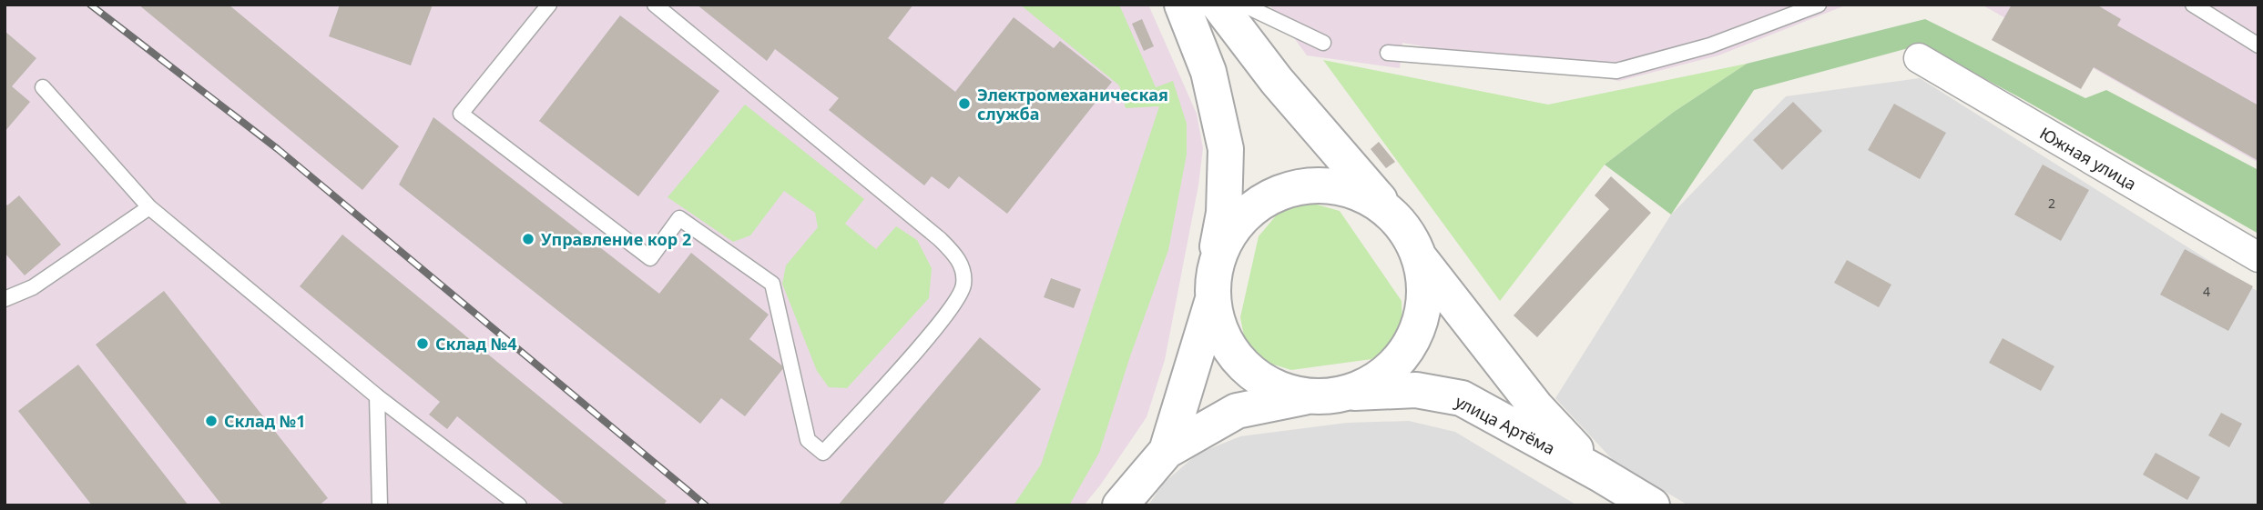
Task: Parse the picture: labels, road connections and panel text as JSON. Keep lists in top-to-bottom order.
{
  "streets": {
    "street": ["Южная улица", "улица Артёма"]
  },
  "places": [
    "Электромеханическая служба",
    "Управление кор 2",
    "Склад №4",
    "Склад №1"
  ],
  "house_numbers": ["2", "4"]
}
